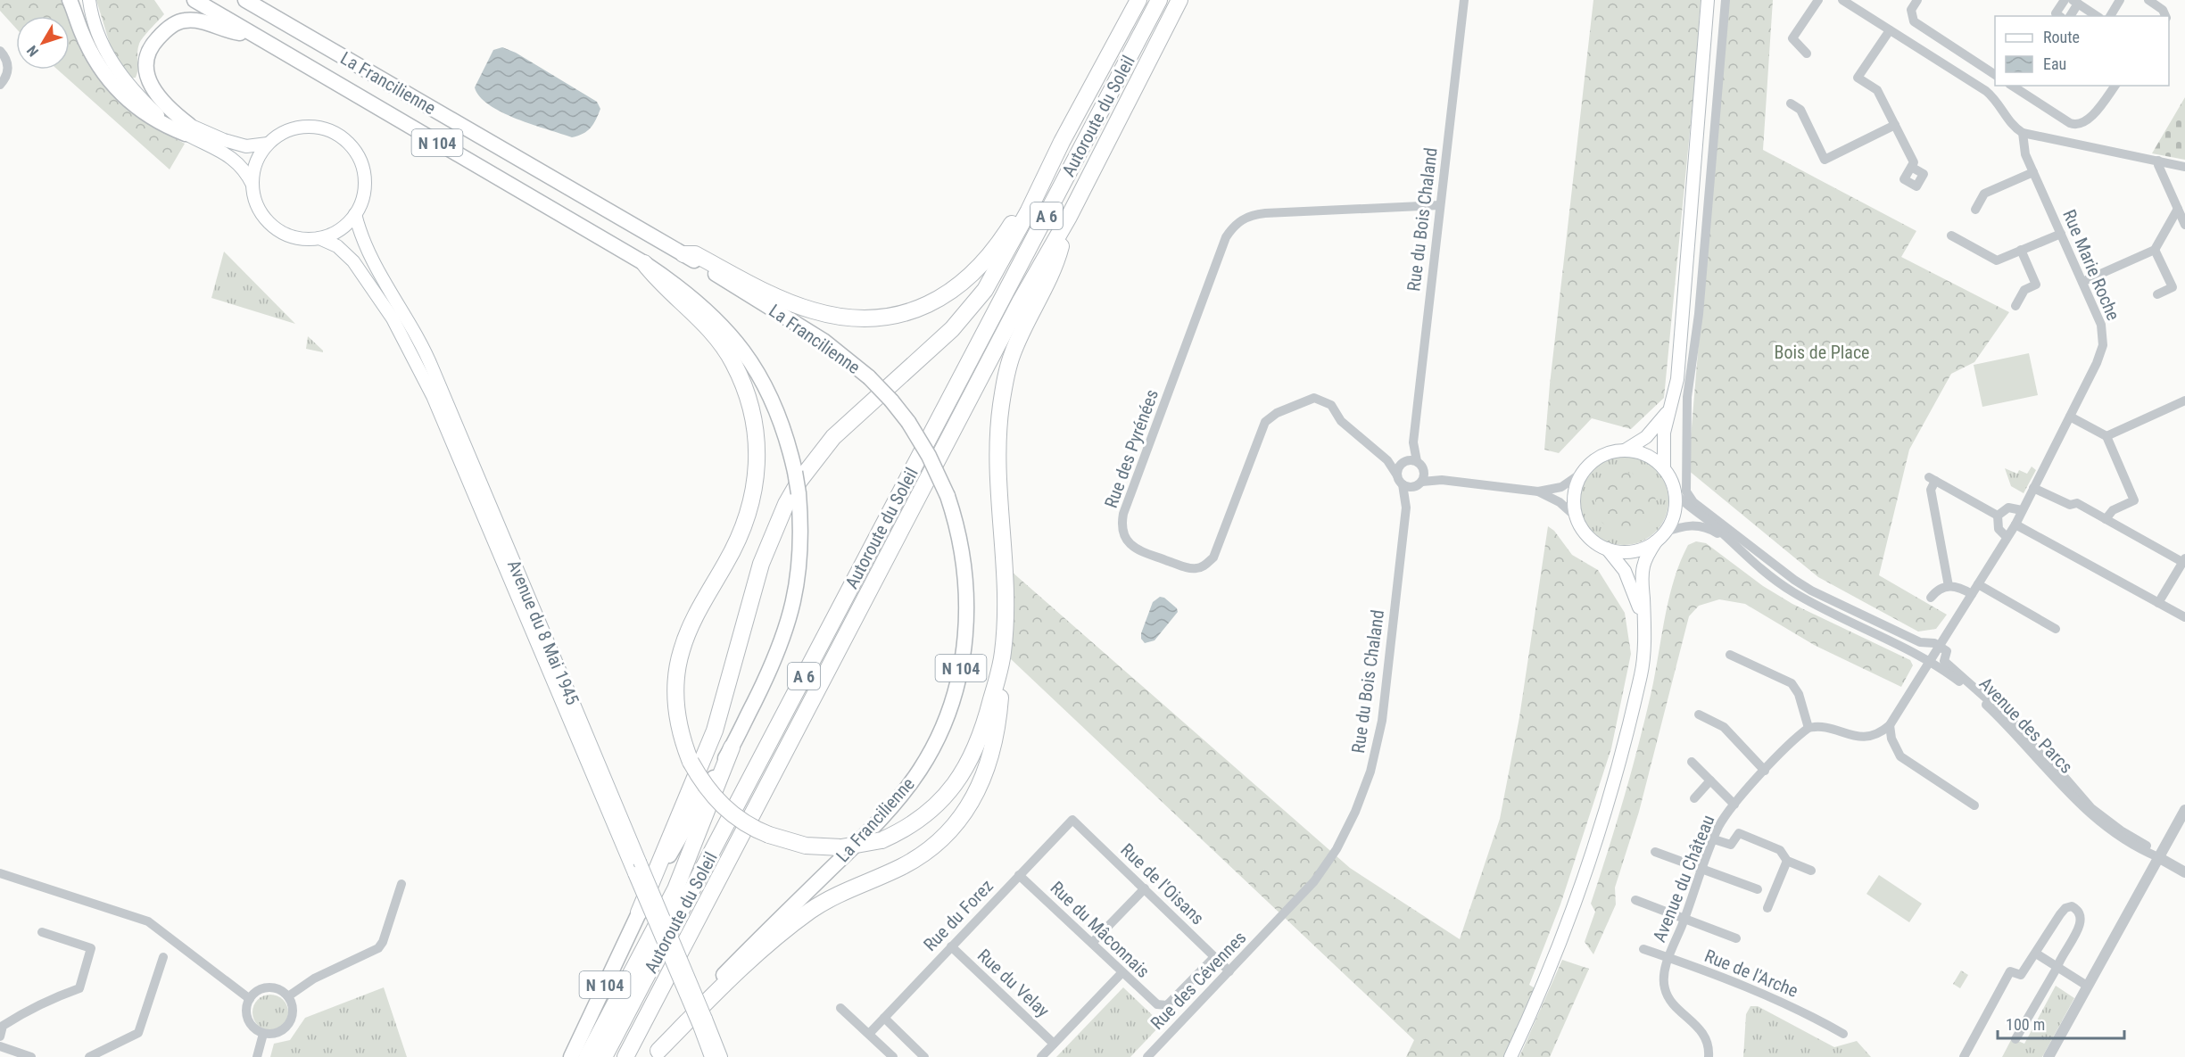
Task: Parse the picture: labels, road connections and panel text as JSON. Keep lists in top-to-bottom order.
{
  "streets": {
    "highway": [
      "La Francilienne",
      "Autoroute du Soleil",
      "N 104",
      "A 6"
    ],
    "main road": ["Avenue du 8 Mai 1945"],
    "street": [
      "Rue du Bois Chaland",
      "Rue Marie Roche",
      "Rue des Pyrénées",
      "Avenue des Parcs",
      "Avenue du Château",
      "Rue de l'Oisans",
      "Rue du Forez",
      "Rue du Mâconnais",
      "Rue de l'Arche",
      "Rue des Cévennes",
      "Rue du Velay"
    ]
  },
  "crossings": [
    ["Rue du Bois Chaland", "Rue des Pyrénées"],
    ["Rue du Bois Chaland", "Rue des Cévennes"],
    ["Rue Marie Roche", "Avenue des Parcs"],
    ["Avenue du Château", "Rue de l'Arche"],
    ["Rue de l'Oisans", "Rue du Forez"],
    ["Rue de l'Oisans", "Rue des Cévennes"],
    ["Rue du Forez", "Rue du Mâconnais"],
    ["Rue du Forez", "Rue du Velay"],
    ["Rue du Mâconnais", "Rue des Cévennes"]
  ],
  "parks": ["Bois de Place"],
  "legend": ["Route", "Eau"],
  "scale_bar": "100 m",
  "north": "bottom left"
}
